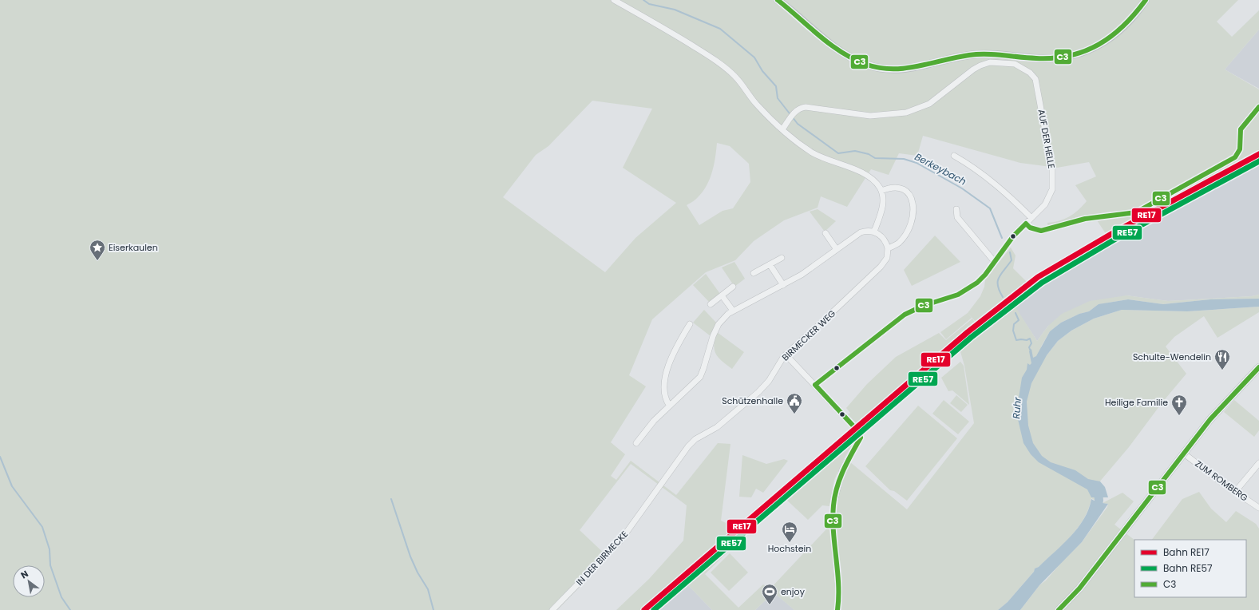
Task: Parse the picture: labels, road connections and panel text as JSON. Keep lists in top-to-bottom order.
{
  "streets": {
    "street": [
      "AUF DER HELLE",
      "BIRMECKER WEG",
      "ZUM ROMBERG",
      "IN DER BIRMECKE"
    ]
  },
  "crossings": [
    ["BIRMECKER WEG", "IN DER BIRMECKE"]
  ],
  "water": ["Berkeybach", "Ruhr"],
  "places": {
    "place": ["Eiserkaulen"],
    "restaurant": ["Schulte-Wendelin"],
    "public building": ["Schützenhalle"],
    "church": ["Heilige Familie"],
    "hotel": ["Hochstein"],
    "sports": ["enjoy"]
  },
  "lines": ["transit line C3", "rail line RE17", "rail line RE57"],
  "legend": ["Bahn RE17", "Bahn RE57", "C3"],
  "north": "top left"
}
